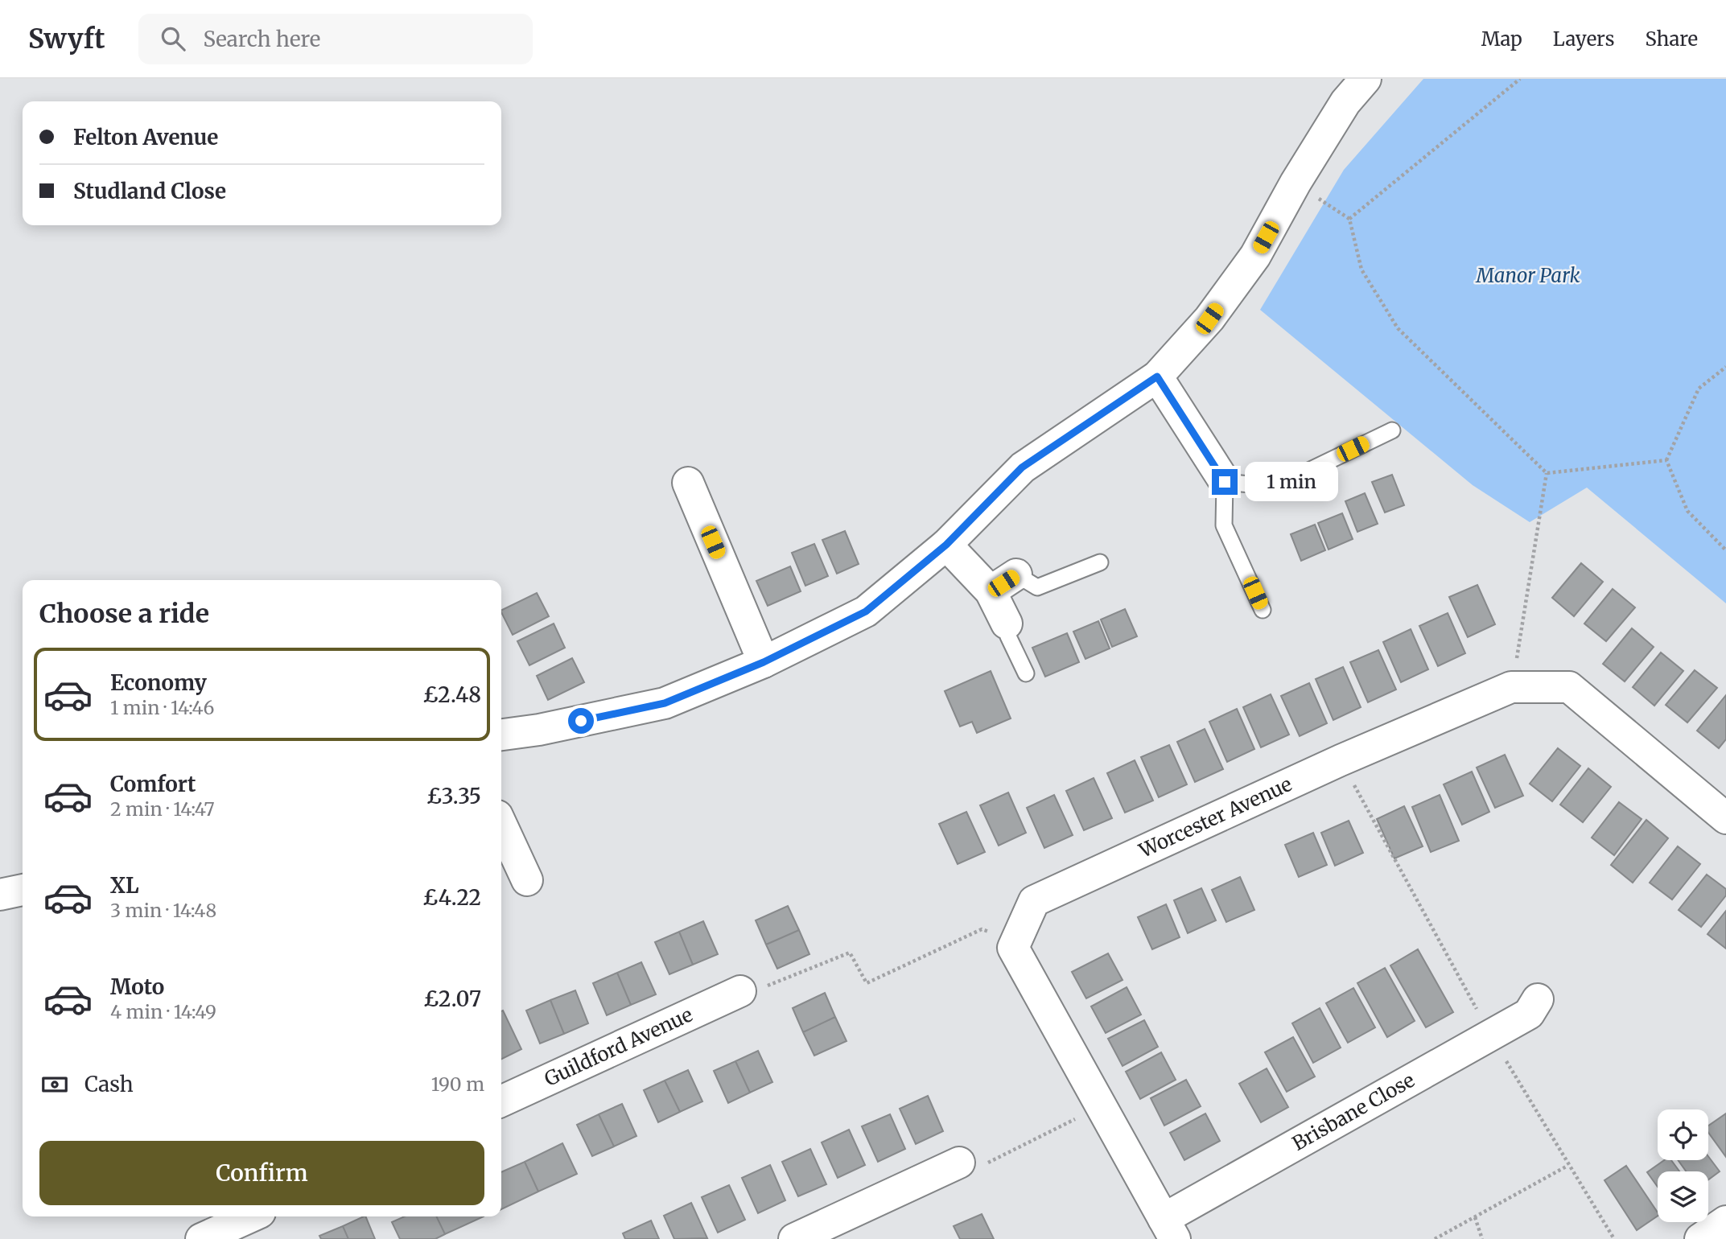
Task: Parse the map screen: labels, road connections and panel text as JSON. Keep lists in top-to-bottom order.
{
  "streets": {
    "street": ["Worcester Avenue", "Guildford Avenue", "Brisbane Close"]
  },
  "parks": ["Manor Park"],
  "page": {
    "header": "Swyft",
    "search": "Search here",
    "nav": ["Map", "Layers", "Share"],
    "banner": ["Felton Avenue", "Studland Close"],
    "bubble": "1 min",
    "heading": "Choose a ride",
    "list": [
      {
        "name": "Economy",
        "note": "1 min · 14:46",
        "value": "£2.48"
      },
      {
        "name": "Comfort",
        "note": "2 min · 14:47",
        "value": "£3.35"
      },
      {
        "name": "XL",
        "note": "3 min · 14:48",
        "value": "£4.22"
      },
      {
        "name": "Moto",
        "note": "4 min · 14:49",
        "value": "£2.07"
      }
    ],
    "pay": ["Cash", "190 m"],
    "buttons": "Confirm"
  }
}
